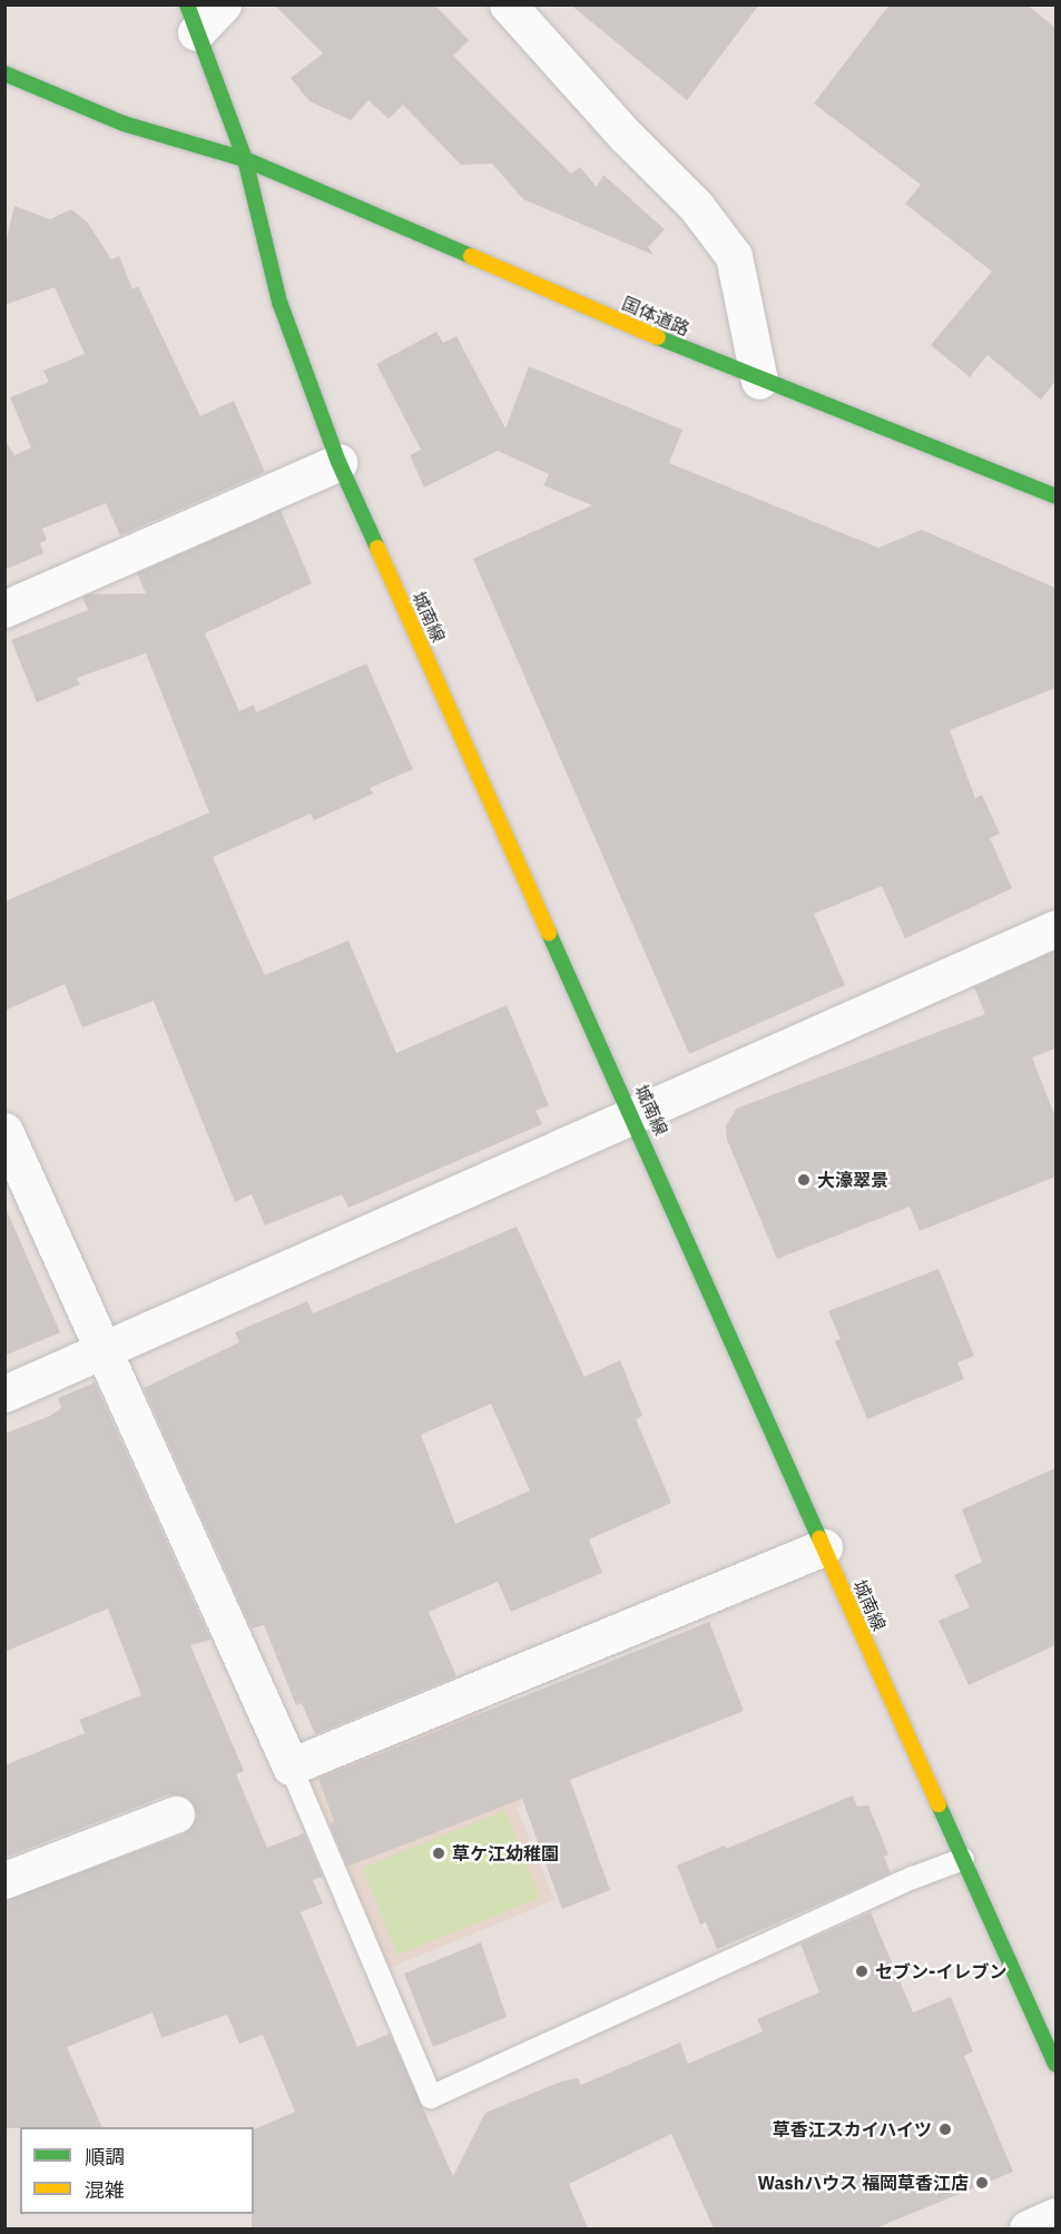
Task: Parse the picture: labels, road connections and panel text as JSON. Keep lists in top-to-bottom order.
{
  "streets": {
    "street": ["国体道路", "城南線"]
  },
  "crossings": [
    ["国体道路", "城南線"]
  ],
  "places": [
    "大濠翠景",
    "草ケ江幼稚園",
    "セブン-イレブン",
    "草香江スカイハイツ",
    "Washハウス 福岡草香江店"
  ],
  "legend": ["順調", "混雑"]
}
